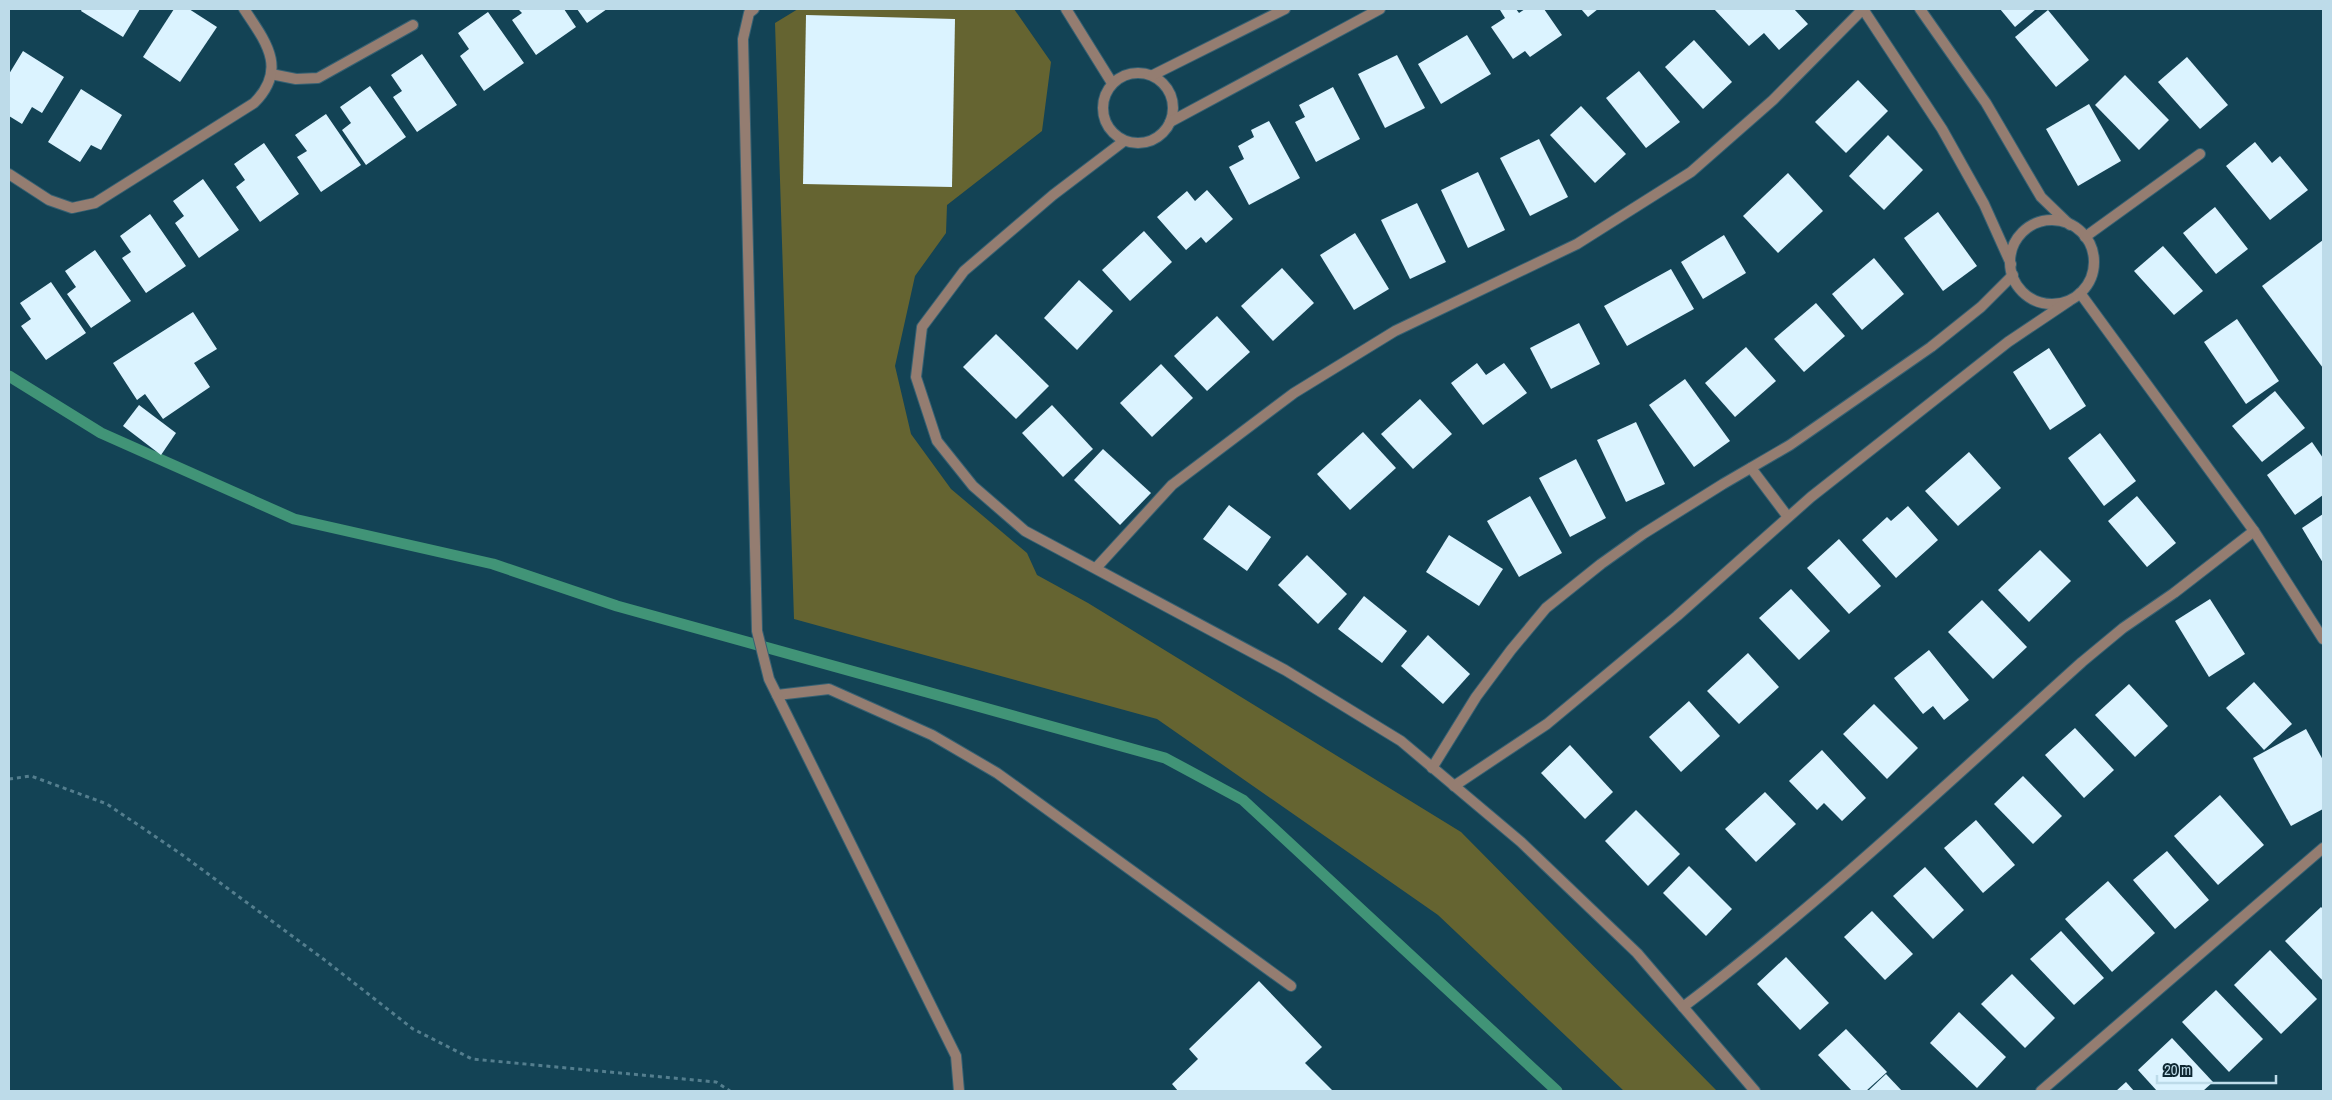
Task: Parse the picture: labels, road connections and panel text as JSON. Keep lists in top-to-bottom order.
{
  "scale_bar": "20 m"
}
